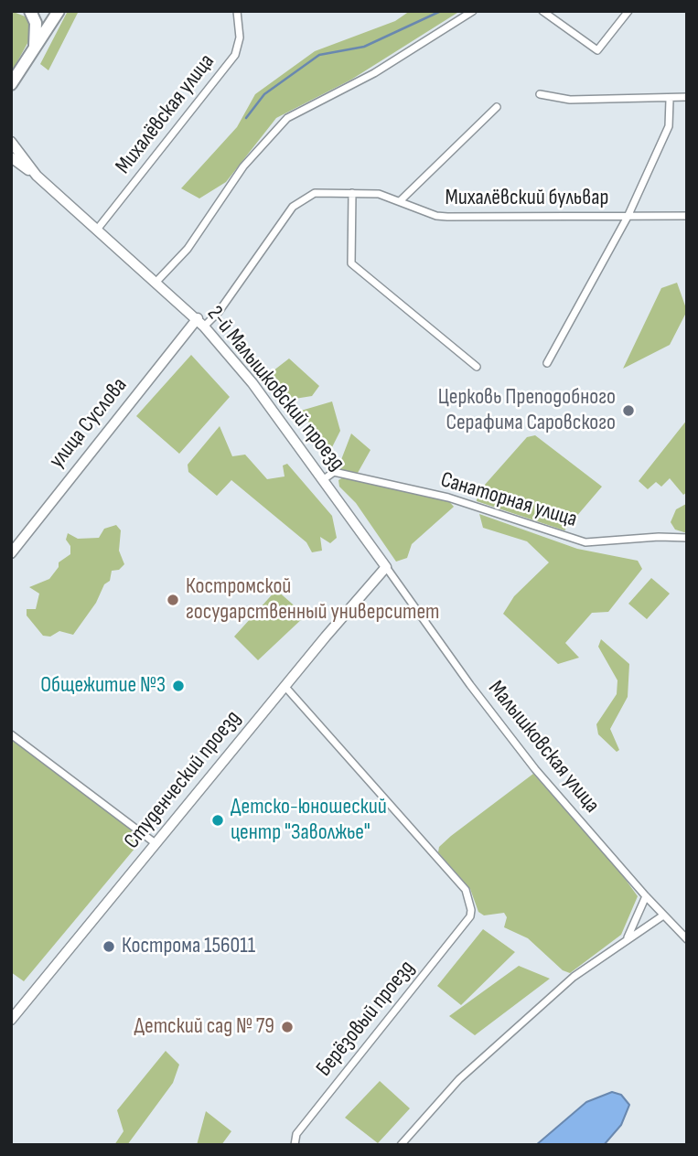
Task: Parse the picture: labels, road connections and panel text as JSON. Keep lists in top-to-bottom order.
{
  "streets": {
    "street": [
      "Михалёвская улица",
      "Михалёвский бульвар",
      "2-й Малышковский проезд",
      "улица Суслова",
      "Санаторная улица",
      "Малышковская улица",
      "Студенческий проезд",
      "Берёзовый проезд"
    ]
  },
  "crossings": [
    ["Михалёвская улица", "2-й Малышковский проезд"],
    ["Михалёвский бульвар", "2-й Малышковский проезд"],
    ["Михалёвский бульвар", "улица Суслова"],
    ["2-й Малышковский проезд", "улица Суслова"],
    ["2-й Малышковский проезд", "Санаторная улица"],
    ["2-й Малышковский проезд", "Малышковская улица"],
    ["2-й Малышковский проезд", "Студенческий проезд"],
    ["Малышковская улица", "Студенческий проезд"],
    ["Студенческий проезд", "Берёзовый проезд"]
  ],
  "places": [
    "Церковь Преподобного Серафима Саровского",
    "Костромской государственный университет",
    "Общежитие №3",
    "Детско-юношеский центр \"Заволжье\"",
    "Кострома 156011",
    "Детский сад № 79"
  ]
}
